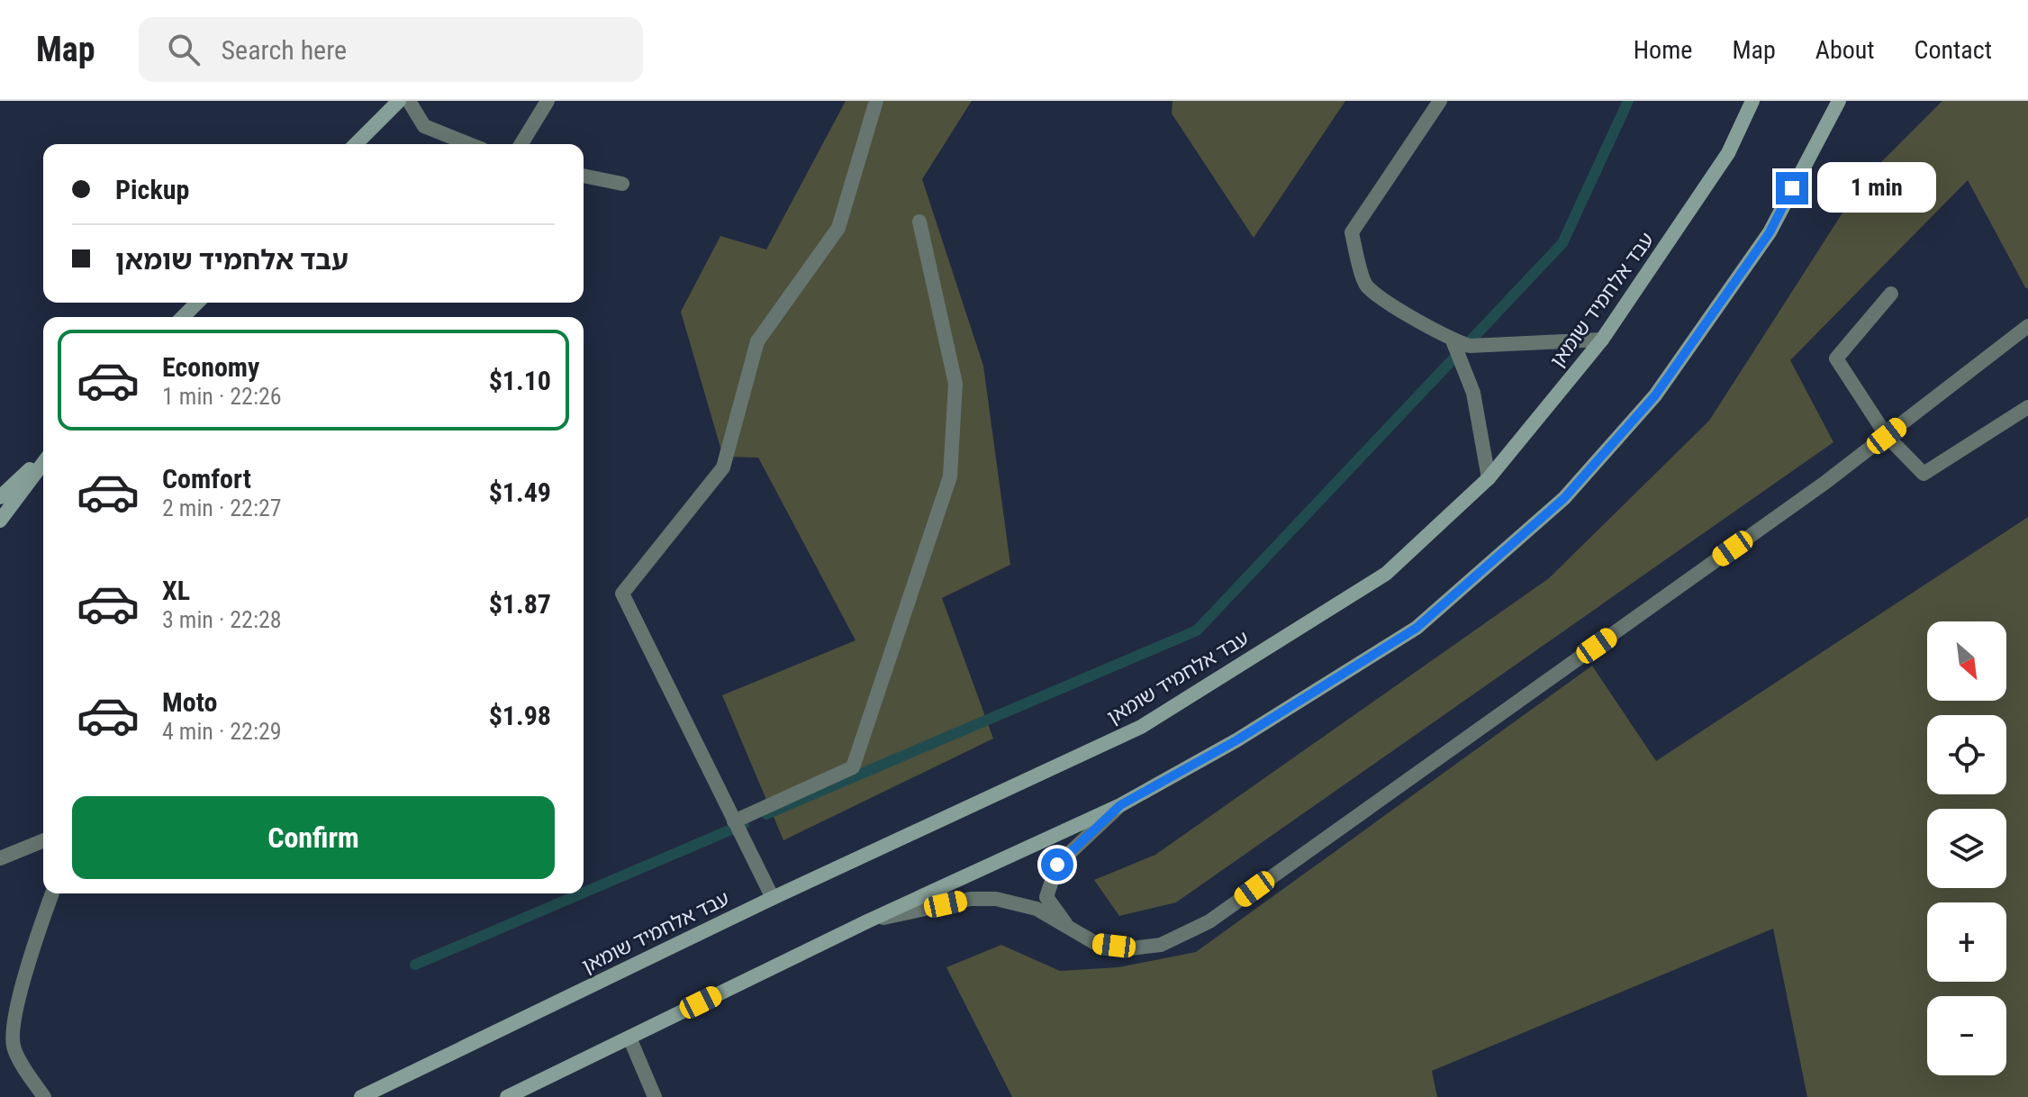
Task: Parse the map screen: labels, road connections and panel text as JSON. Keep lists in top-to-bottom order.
{
  "streets": {
    "main road": ["עבד אלחמיד שומאן"]
  },
  "north": "bottom right",
  "page": {
    "header": "Map",
    "search": "Search here",
    "nav": [
      "Home",
      "Map",
      "About",
      "Contact"
    ],
    "banner": ["Pickup", "עבד אלחמיד שומאן"],
    "bubble": "1 min",
    "list": [
      {
        "name": "Economy",
        "note": "1 min · 22:26",
        "value": "$1.10"
      },
      {
        "name": "Comfort",
        "note": "2 min · 22:27",
        "value": "$1.49"
      },
      {
        "name": "XL",
        "note": "3 min · 22:28",
        "value": "$1.87"
      },
      {
        "name": "Moto",
        "note": "4 min · 22:29",
        "value": "$1.98"
      }
    ],
    "map_buttons": ["+", "−"],
    "buttons": "Confirm"
  }
}
